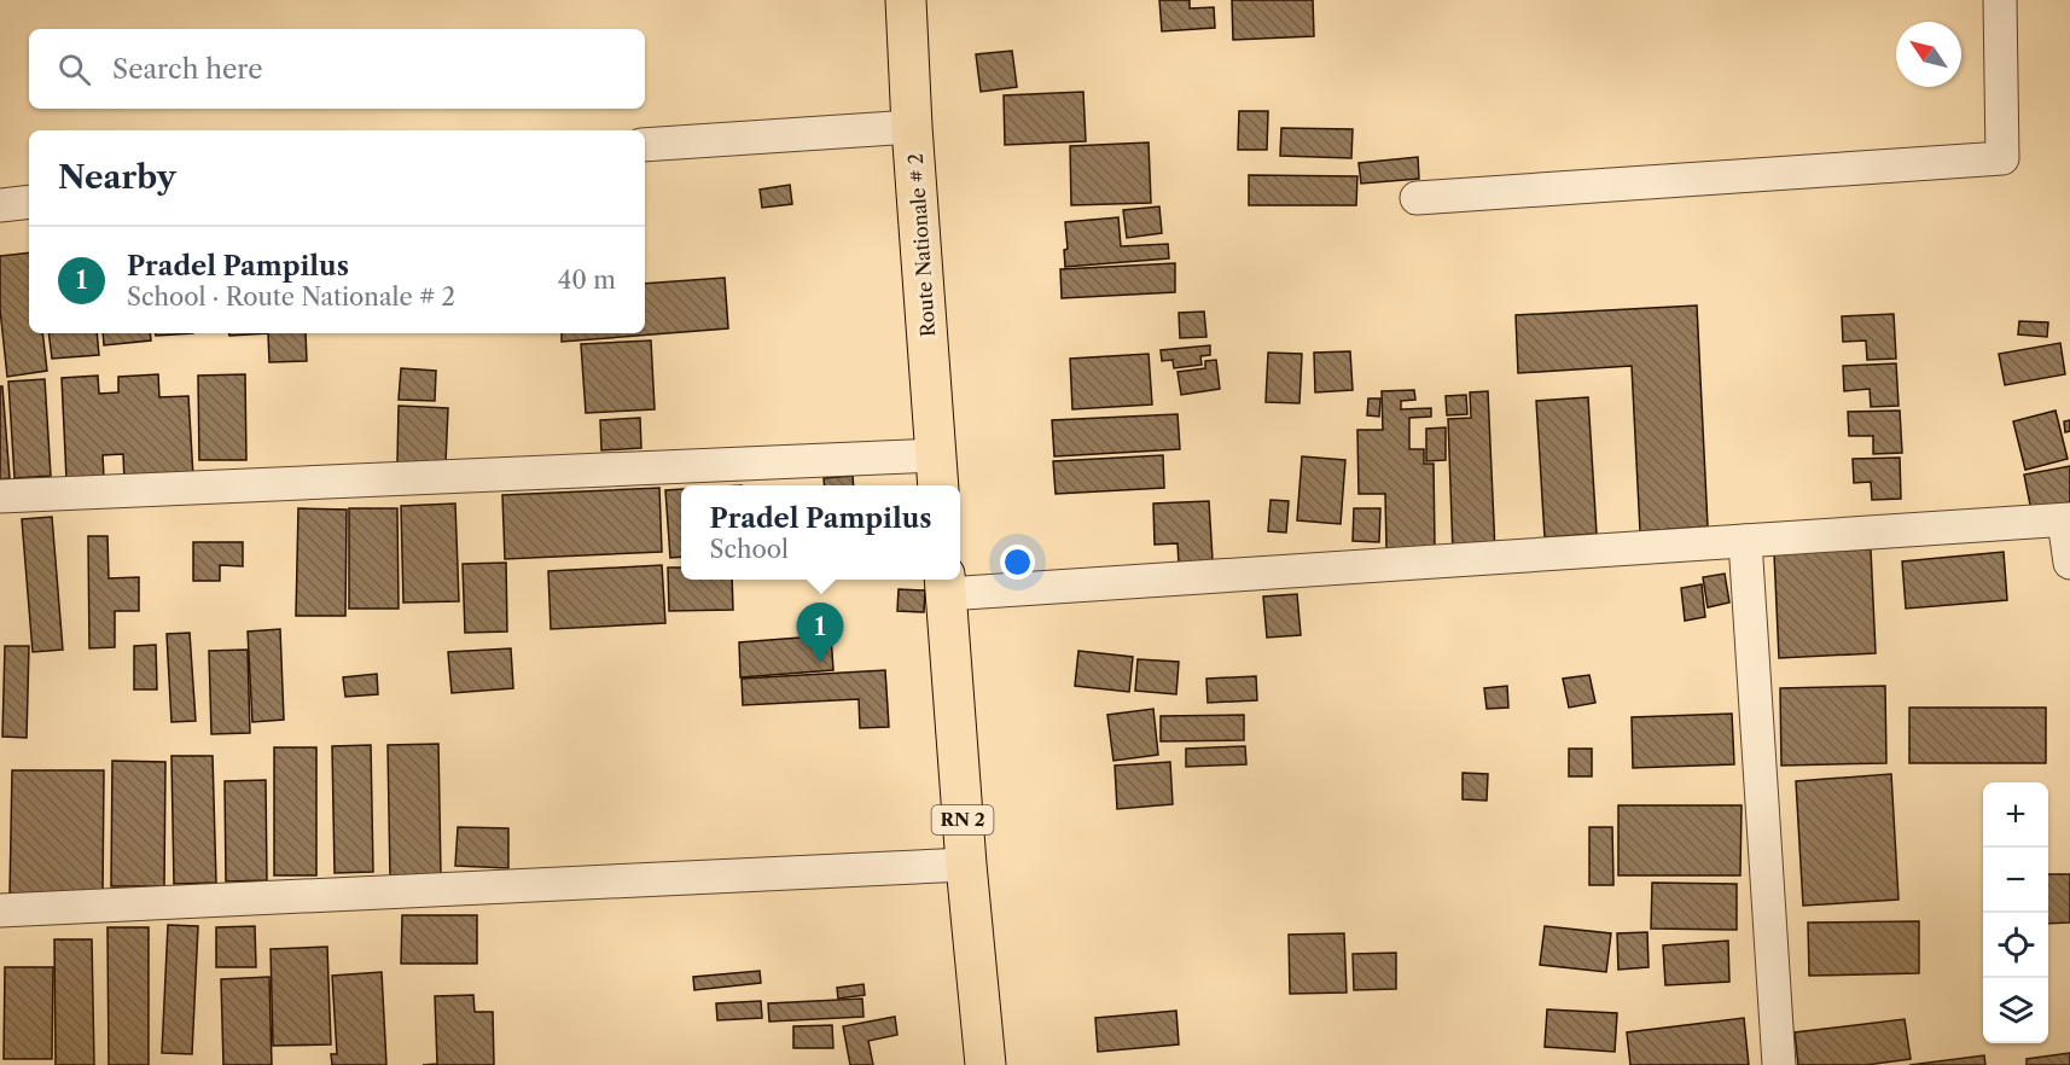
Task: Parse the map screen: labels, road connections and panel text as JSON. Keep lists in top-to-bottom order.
{
  "streets": {
    "main road": ["Route Nationale # 2", "RN 2"]
  },
  "north": "top left",
  "page": {
    "search": "Search here",
    "heading": "Nearby",
    "list": [
      {
        "mark": "1",
        "name": "Pradel Pampilus",
        "note": "School · Route Nationale # 2",
        "value": "40 m"
      }
    ],
    "popup": ["Pradel Pampilus", "School"],
    "pins": "1",
    "map_buttons": ["+", "−"]
  }
}
